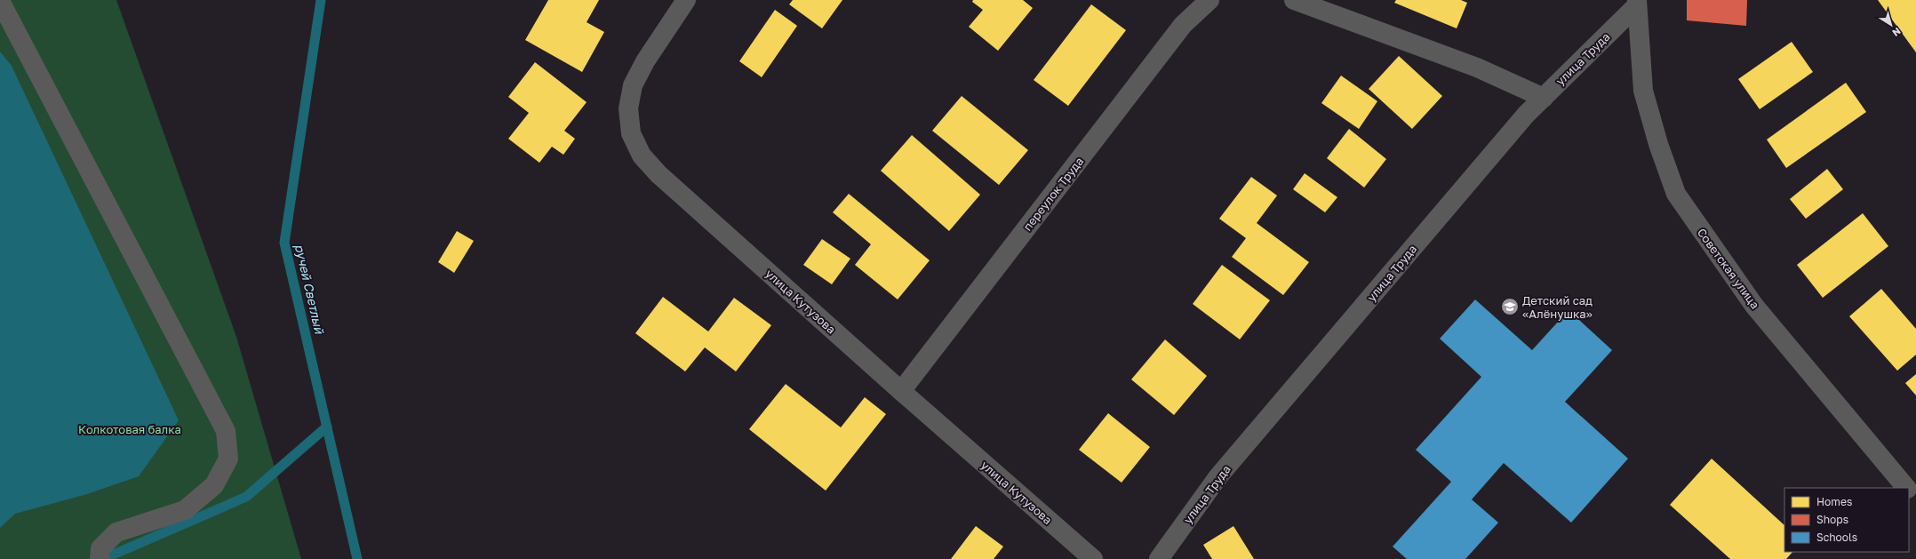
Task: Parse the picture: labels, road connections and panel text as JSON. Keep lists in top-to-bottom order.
{
  "streets": {
    "street": [
      "улица Труда",
      "переулок Труда",
      "Советская улица",
      "улица Кутузова"
    ]
  },
  "crossings": [
    ["улица Труда", "Советская улица"],
    ["переулок Труда", "улица Кутузова"]
  ],
  "water": ["ручей Светлый"],
  "parks": ["Колкотовая балка"],
  "places": {
    "school or university": ["Детский сад «Алёнушка»"]
  },
  "legend": ["Homes", "Shops", "Schools"],
  "north": "bottom right"
}
